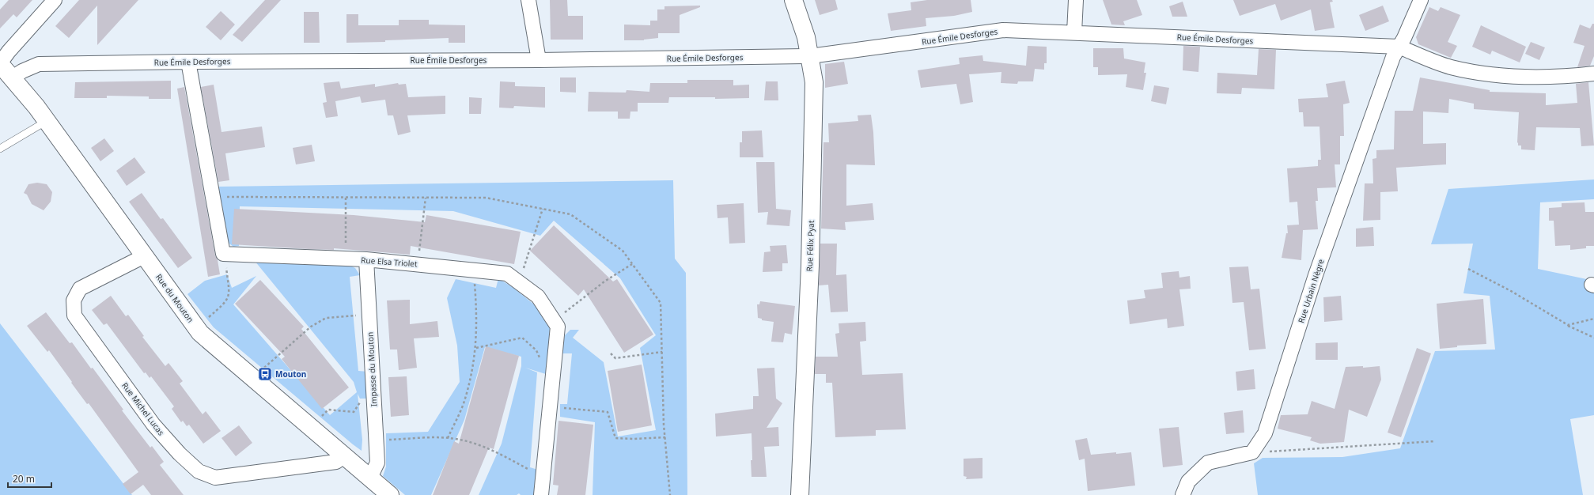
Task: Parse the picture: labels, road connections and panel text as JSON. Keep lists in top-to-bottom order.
{
  "streets": {
    "street": [
      "Rue Émile Desforges",
      "Rue Félix Pyat",
      "Rue Elsa Triolet",
      "Rue Urbain Nègre",
      "Rue du Mouton",
      "Impasse du Mouton",
      "Rue Michel Lucas"
    ]
  },
  "crossings": [
    ["Rue Émile Desforges", "Rue Félix Pyat"],
    ["Rue Émile Desforges", "Rue Urbain Nègre"],
    ["Rue Émile Desforges", "Rue du Mouton"],
    ["Rue Elsa Triolet", "Impasse du Mouton"],
    ["Rue du Mouton", "Impasse du Mouton"],
    ["Rue du Mouton", "Rue Michel Lucas"]
  ],
  "places": {
    "bus stop": ["Mouton"]
  },
  "scale_bar": "20 m"
}
